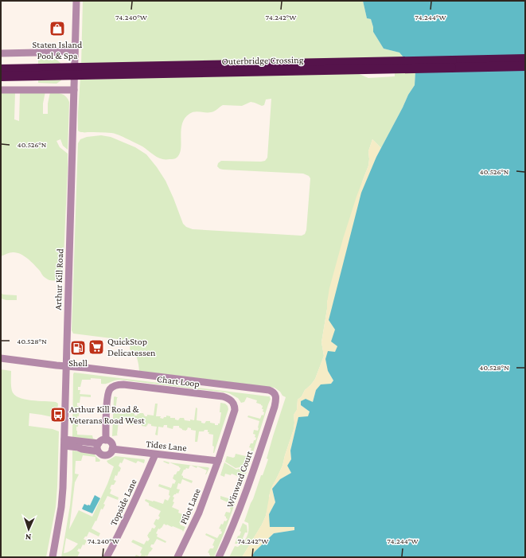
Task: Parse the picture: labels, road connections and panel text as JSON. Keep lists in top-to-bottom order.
{
  "streets": {
    "highway": ["Outerbridge Crossing"],
    "street": [
      "Arthur Kill Road",
      "Chart Loop",
      "Tides Lane",
      "Winward Court",
      "Topside Lane",
      "Pilot Lane"
    ]
  },
  "crossings": [
    ["Arthur Kill Road", "Tides Lane"],
    ["Arthur Kill Road", "Winward Court"],
    ["Chart Loop", "Tides Lane"],
    ["Chart Loop", "Pilot Lane"],
    ["Tides Lane", "Topside Lane"],
    ["Tides Lane", "Pilot Lane"]
  ],
  "places": {
    "shop": ["Staten Island Pool & Spa"],
    "supermarket": ["QuickStop Delicatessen"],
    "fuel station": ["Shell"],
    "bus stop": ["Arthur Kill Road & Veterans Road West"]
  },
  "north": "bottom",
  "coordinates": [
    "74.240°W",
    "74.242°W",
    "74.244°W",
    "40.526°N",
    "40.528°N"
  ]
}
